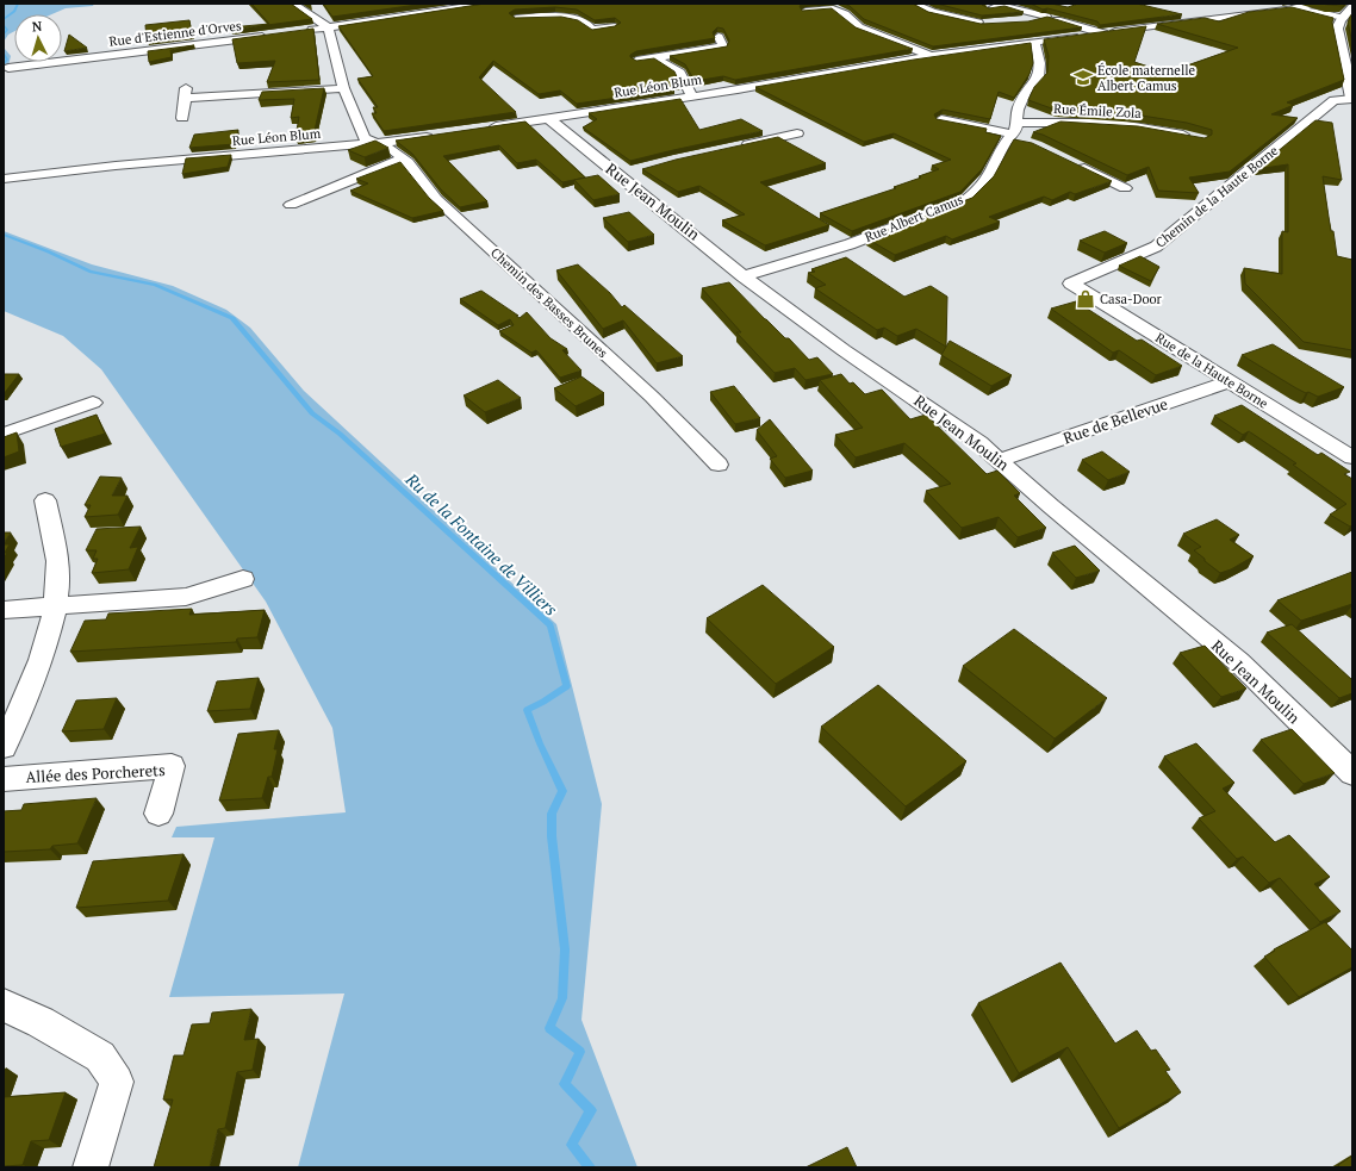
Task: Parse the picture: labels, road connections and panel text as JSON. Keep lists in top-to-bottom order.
{
  "streets": {
    "main road": ["Rue Léon Blum"],
    "street": [
      "Rue d'Estienne d'Orves",
      "Rue Émile Zola",
      "Chemin de la Haute Borne",
      "Rue Jean Moulin",
      "Rue Albert Camus",
      "Chemin des Basses Brunes",
      "Rue de la Haute Borne",
      "Rue de Bellevue",
      "Allée des Porcherets"
    ]
  },
  "crossings": [
    ["Rue Léon Blum", "Rue Jean Moulin"],
    ["Rue Léon Blum", "Rue Albert Camus"],
    ["Rue Léon Blum", "Chemin des Basses Brunes"],
    ["Rue Émile Zola", "Rue Albert Camus"],
    ["Chemin de la Haute Borne", "Rue de la Haute Borne"],
    ["Rue Jean Moulin", "Rue Albert Camus"],
    ["Rue Jean Moulin", "Rue de Bellevue"],
    ["Rue de la Haute Borne", "Rue de Bellevue"]
  ],
  "water": ["Ru de la Fontaine de Villiers"],
  "places": {
    "school or university": ["École maternelle Albert Camus"],
    "shop": ["Casa-Door"]
  },
  "north": "top"
}
